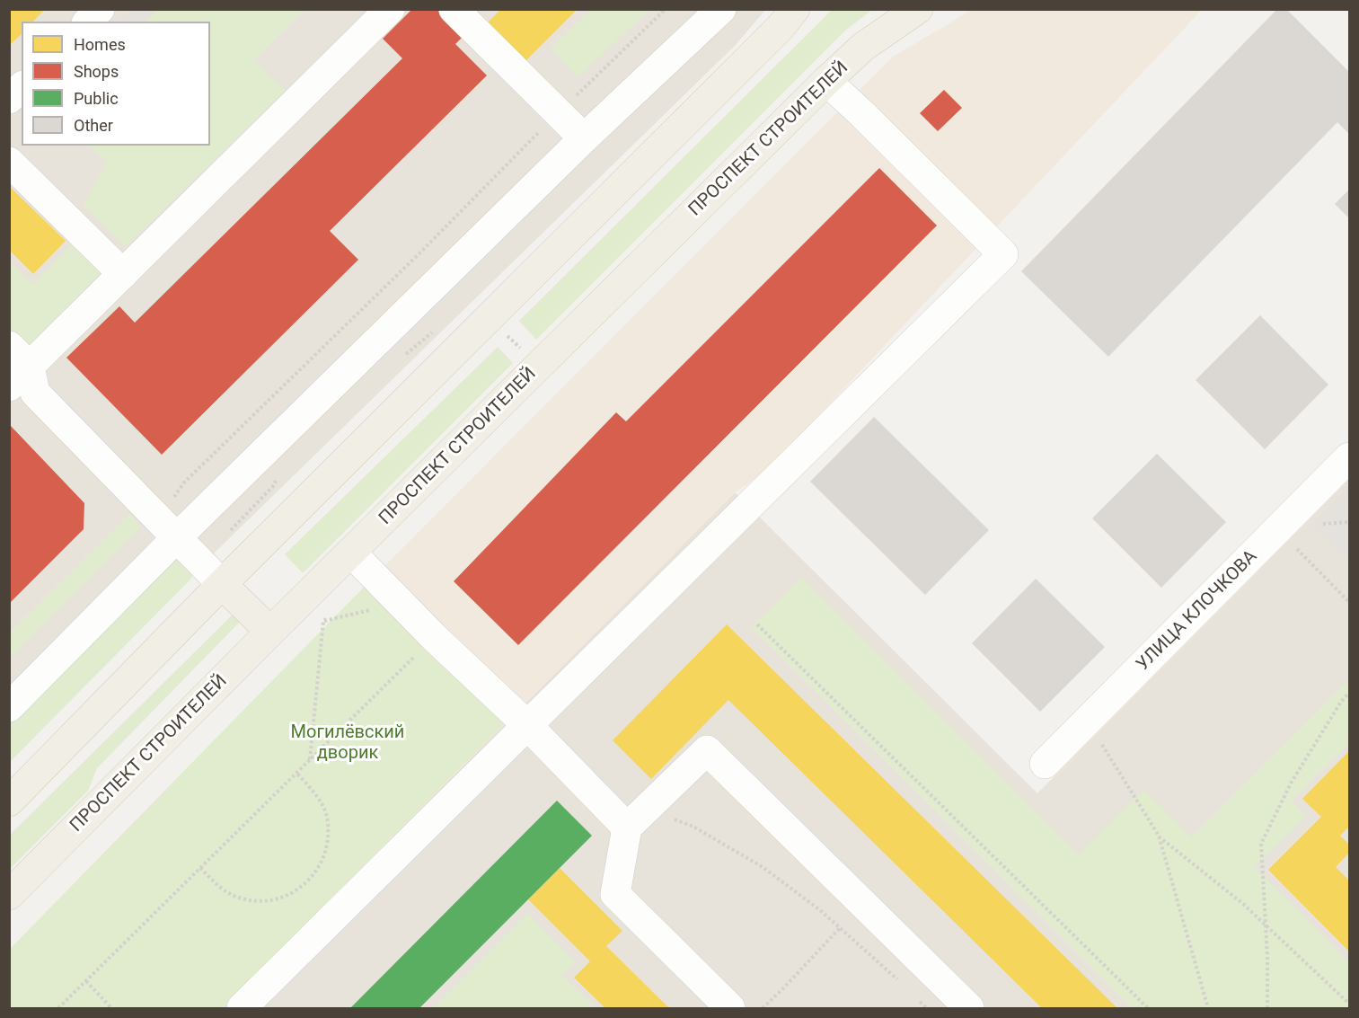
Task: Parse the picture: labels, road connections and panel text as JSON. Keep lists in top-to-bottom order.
{
  "streets": {
    "main road": ["ПРОСПЕКТ СТРОИТЕЛЕЙ"],
    "street": ["УЛИЦА КЛОЧКОВА"]
  },
  "parks": ["Могилёвский дворик"],
  "legend": [
    "Homes",
    "Shops",
    "Public",
    "Other"
  ]
}
